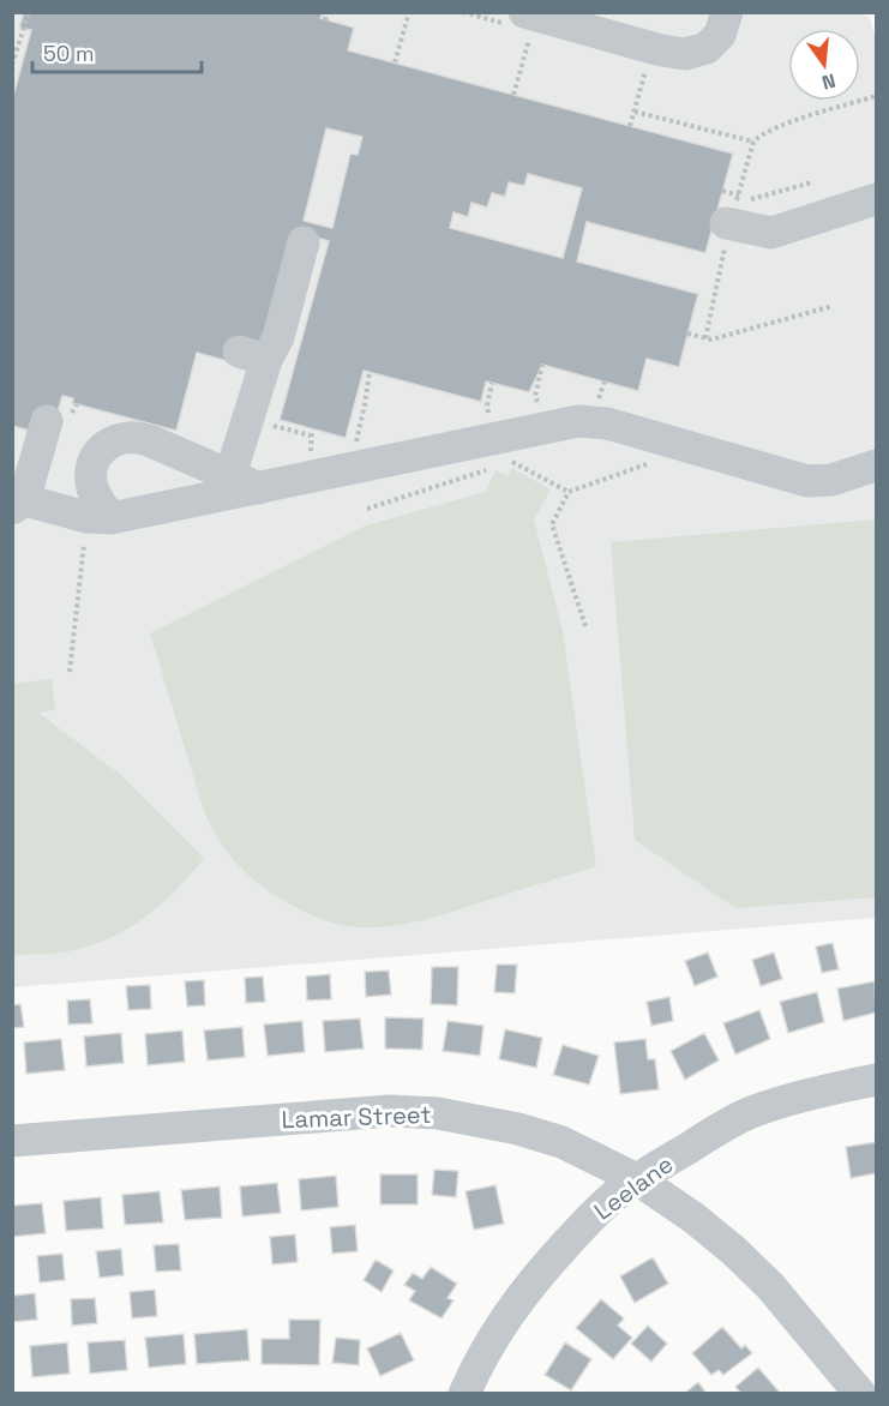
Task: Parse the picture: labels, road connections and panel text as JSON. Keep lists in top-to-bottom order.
{
  "streets": {
    "street": ["Lamar Street", "Leelane"]
  },
  "crossings": [
    ["Lamar Street", "Leelane"]
  ],
  "scale_bar": "50 m",
  "north": "bottom"
}
